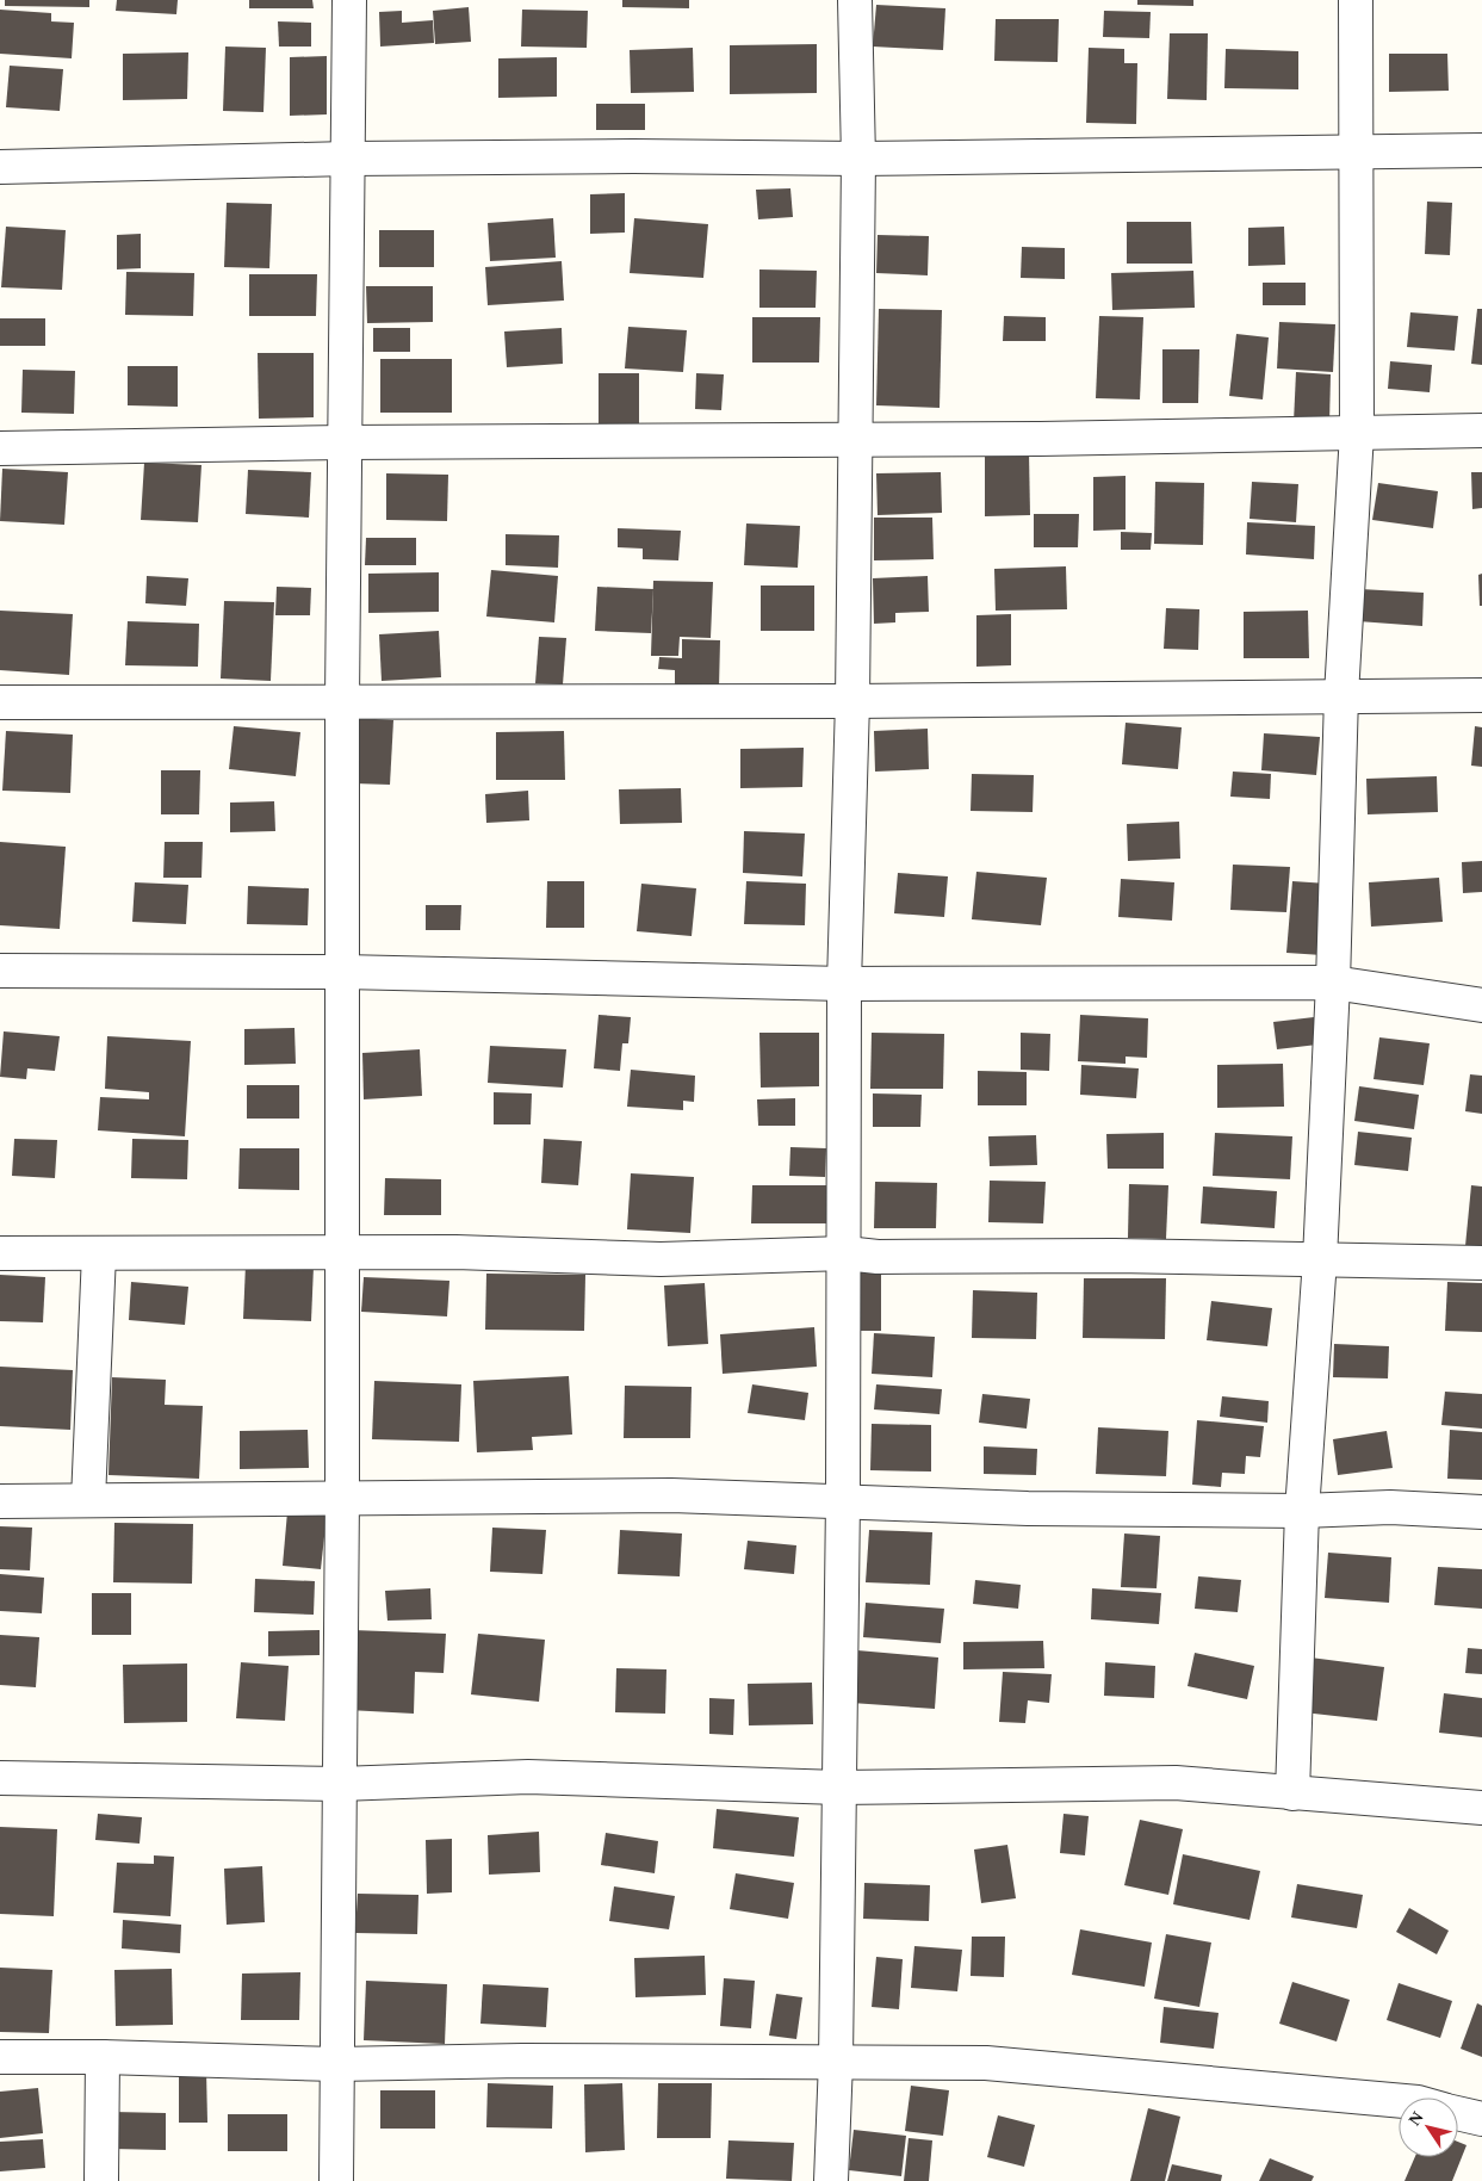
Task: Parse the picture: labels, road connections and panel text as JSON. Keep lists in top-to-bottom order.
{
  "north": "top left"
}
